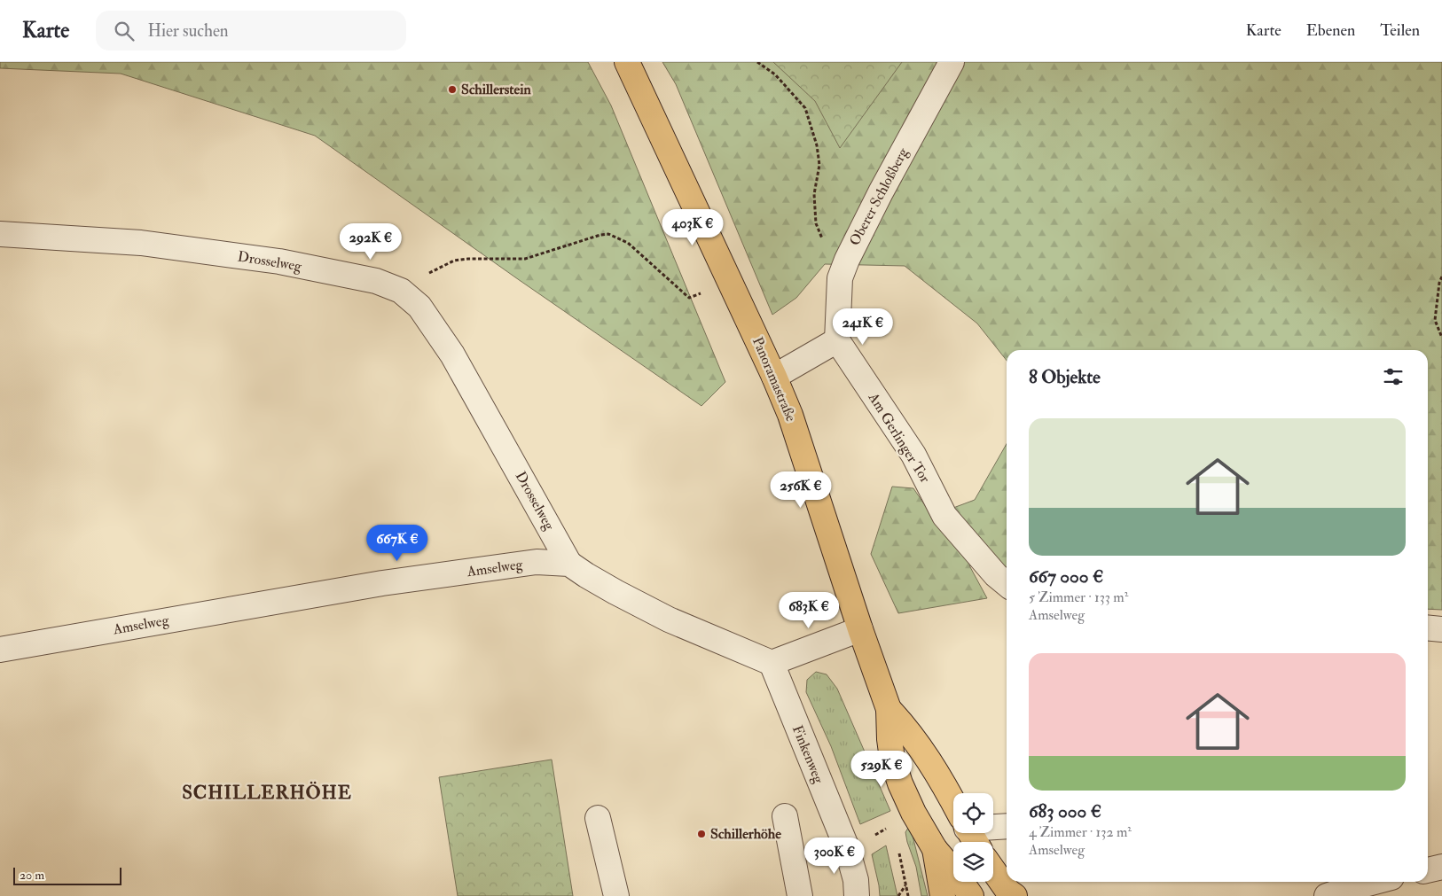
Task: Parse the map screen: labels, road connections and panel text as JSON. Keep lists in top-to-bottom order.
{
  "streets": {
    "main road": ["Panoramastraße"],
    "street": [
      "Oberer Schloßberg",
      "Drosselweg",
      "Am Gerlinger Tor",
      "Amselweg",
      "Finkenweg"
    ]
  },
  "crossings": [
    ["Oberer Schloßberg", "Am Gerlinger Tor"],
    ["Drosselweg", "Amselweg"]
  ],
  "districts": ["SCHILLERHÖHE"],
  "places": ["Schillerstein", "Schillerhöhe"],
  "scale_bar": "20 m",
  "page": {
    "header": "Karte",
    "search": "Hier suchen",
    "nav": ["Karte", "Ebenen", "Teilen"],
    "price": [
      "403K €",
      "292K €",
      "241K €",
      "256K €",
      "667K €",
      "683K €",
      "529K €",
      "300K €"
    ],
    "heading": "8 Objekte",
    "list": [
      {
        "name": "667 000 €",
        "note": "5 Zimmer · 133 m² · Amselweg"
      },
      {
        "name": "683 000 €",
        "note": "4 Zimmer · 132 m² · Amselweg"
      }
    ],
    "scale": "20 m"
  }
}
